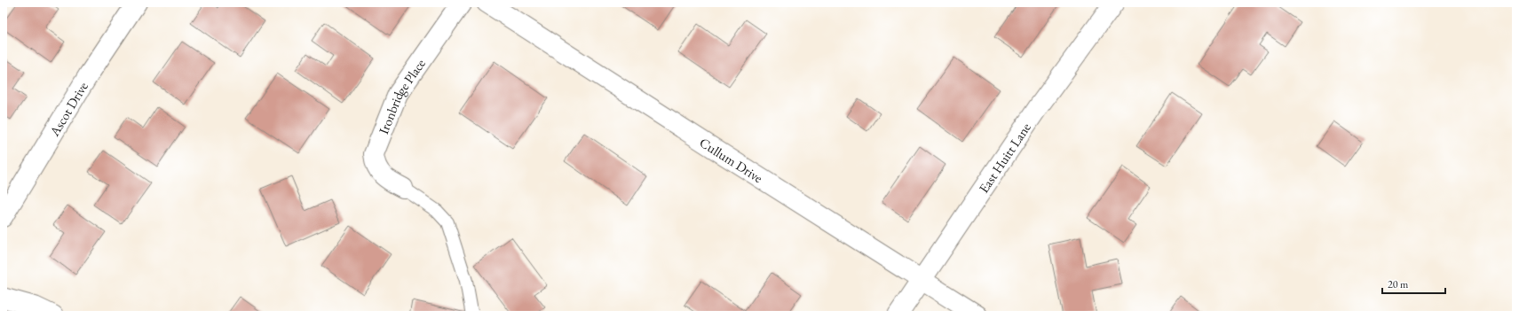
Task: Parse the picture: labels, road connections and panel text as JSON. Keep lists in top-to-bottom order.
{
  "streets": {
    "street": [
      "Ironbridge Place",
      "Ascot Drive",
      "East Huitt Lane",
      "Cullum Drive"
    ]
  },
  "crossings": [
    ["East Huitt Lane", "Cullum Drive"]
  ],
  "scale_bar": "20 m"
}
